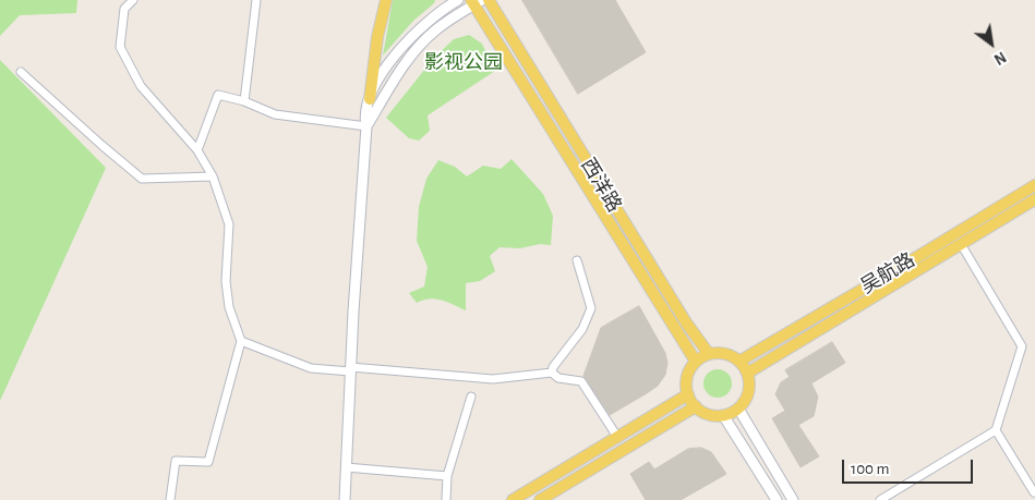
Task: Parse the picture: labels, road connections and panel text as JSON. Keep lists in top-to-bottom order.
{
  "streets": {
    "main road": ["西洋路", "吴航路"]
  },
  "crossings": [
    ["西洋路", "吴航路"]
  ],
  "parks": ["影视公园"],
  "scale_bar": "100 m",
  "north": "bottom right"
}
